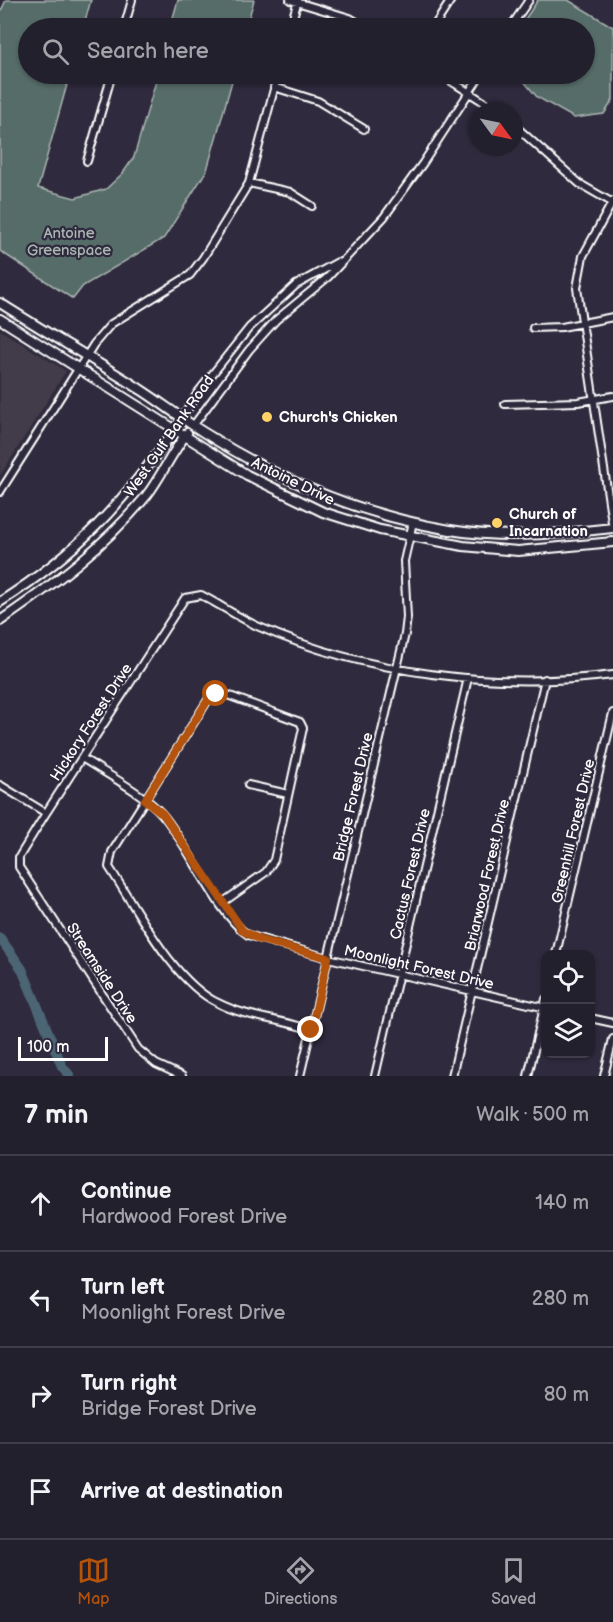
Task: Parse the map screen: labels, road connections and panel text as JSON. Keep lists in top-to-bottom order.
{
  "streets": {
    "main road": ["West Gulf Bank Road", "Antoine Drive"],
    "street": [
      "Hickory Forest Drive",
      "Bridge Forest Drive",
      "Greenhill Forest Drive",
      "Cactus Forest Drive",
      "Briarwood Forest Drive",
      "Moonlight Forest Drive",
      "Streamside Drive"
    ]
  },
  "crossings": [
    ["West Gulf Bank Road", "Antoine Drive"],
    ["Antoine Drive", "Bridge Forest Drive"],
    ["Hickory Forest Drive", "Bridge Forest Drive"],
    ["Hickory Forest Drive", "Moonlight Forest Drive"],
    ["Hickory Forest Drive", "Streamside Drive"],
    ["Bridge Forest Drive", "Moonlight Forest Drive"],
    ["Cactus Forest Drive", "Moonlight Forest Drive"],
    ["Briarwood Forest Drive", "Moonlight Forest Drive"]
  ],
  "parks": ["Antoine Greenspace"],
  "places": ["Church's Chicken", "Church of Incarnation"],
  "scale_bar": "100 m",
  "north": "bottom right",
  "page": {
    "search": "Search here",
    "scale": "100 m",
    "heading": ["7 min", "Walk · 500 m"],
    "list": [
      ["Continue", "Hardwood Forest Drive", "140 m"],
      ["Turn left", "Moonlight Forest Drive", "280 m"],
      ["Turn right", "Bridge Forest Drive", "80 m"],
      "Arrive at destination"
    ],
    "nav": ["Map", "Directions", "Saved"]
  }
}
